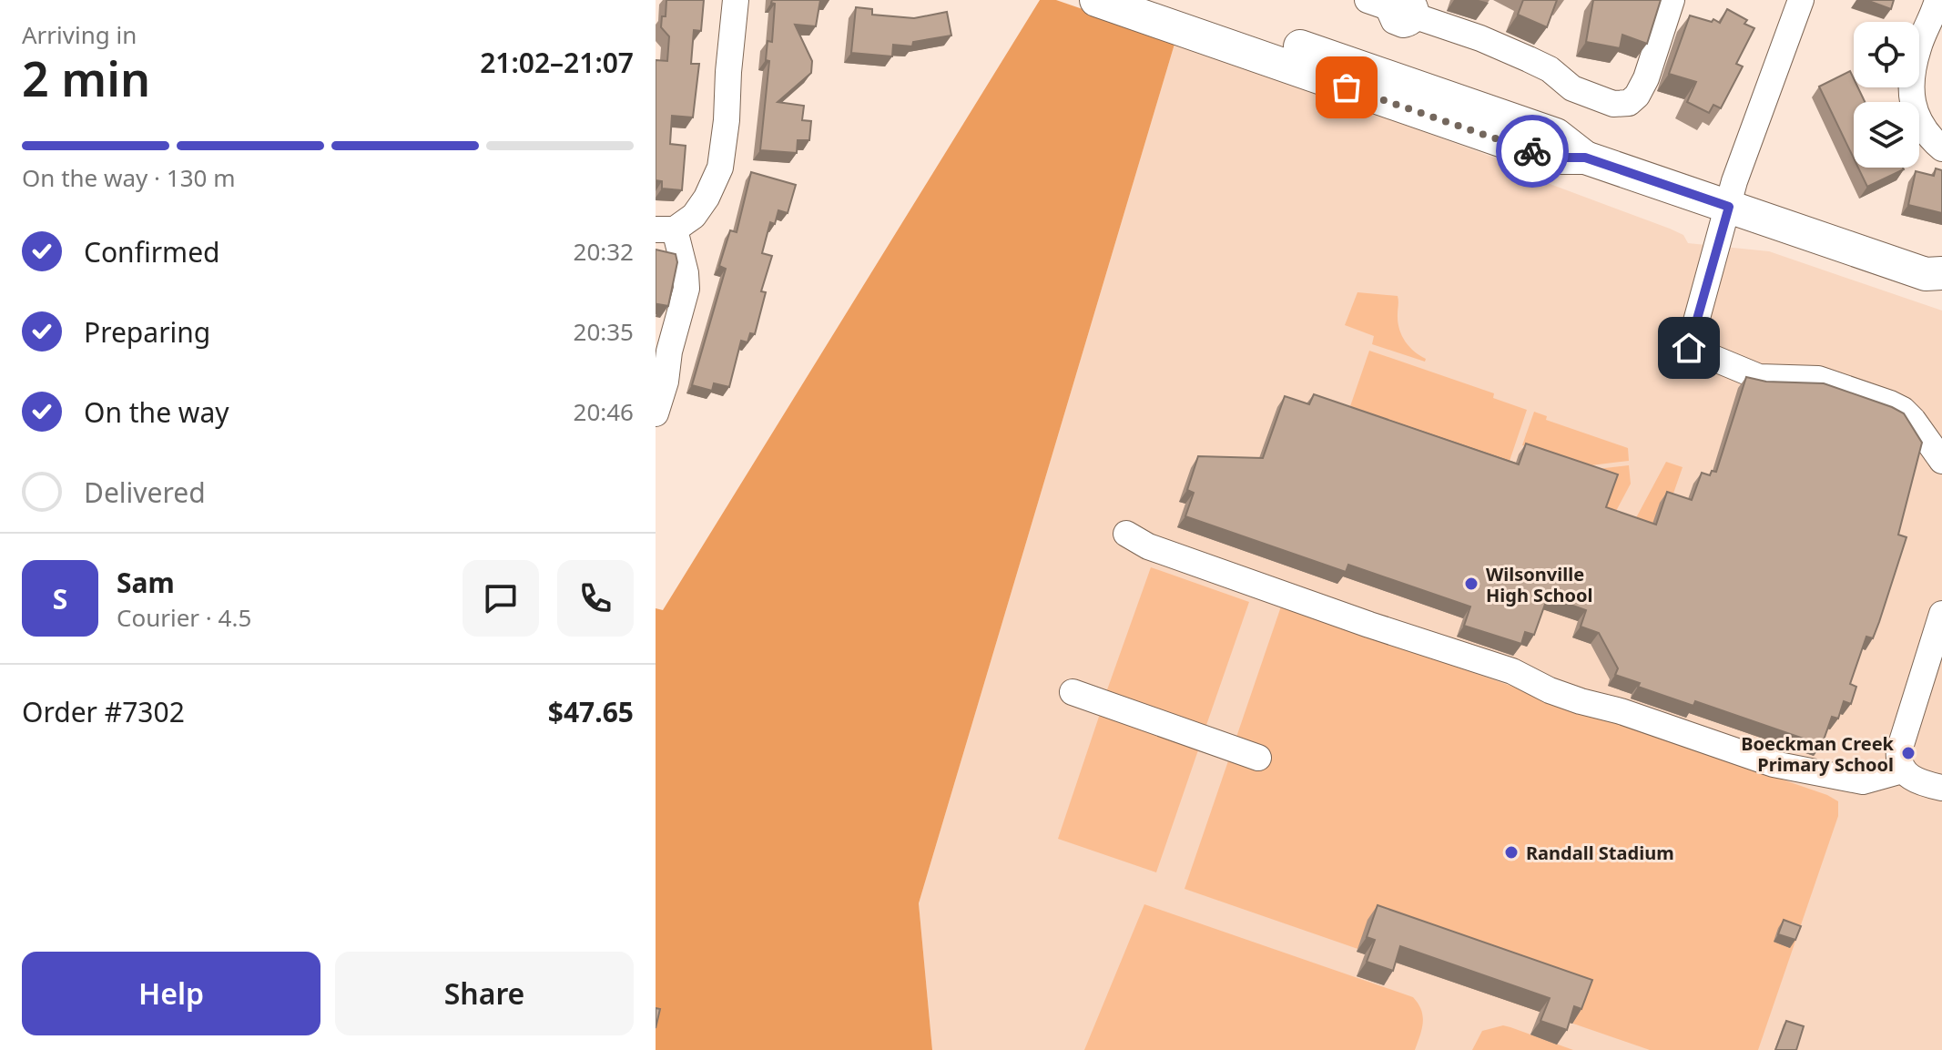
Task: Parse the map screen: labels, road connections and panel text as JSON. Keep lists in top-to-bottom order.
{
  "places": ["Wilsonville High School", "Boeckman Creek Primary School", "Randall Stadium"],
  "page": {
    "heading": ["2 min", "Arriving in", "21:02–21:07"],
    "panel": [
      "Sam",
      "Courier · 4.5",
      "Order #7302",
      "$47.65"
    ],
    "bar": "On the way · 130 m",
    "list": [
      ["Confirmed", "20:32"],
      ["Preparing", "20:35"],
      ["On the way", "20:46"],
      "Delivered"
    ],
    "round": "S",
    "buttons": ["Help", "Share"]
  }
}
